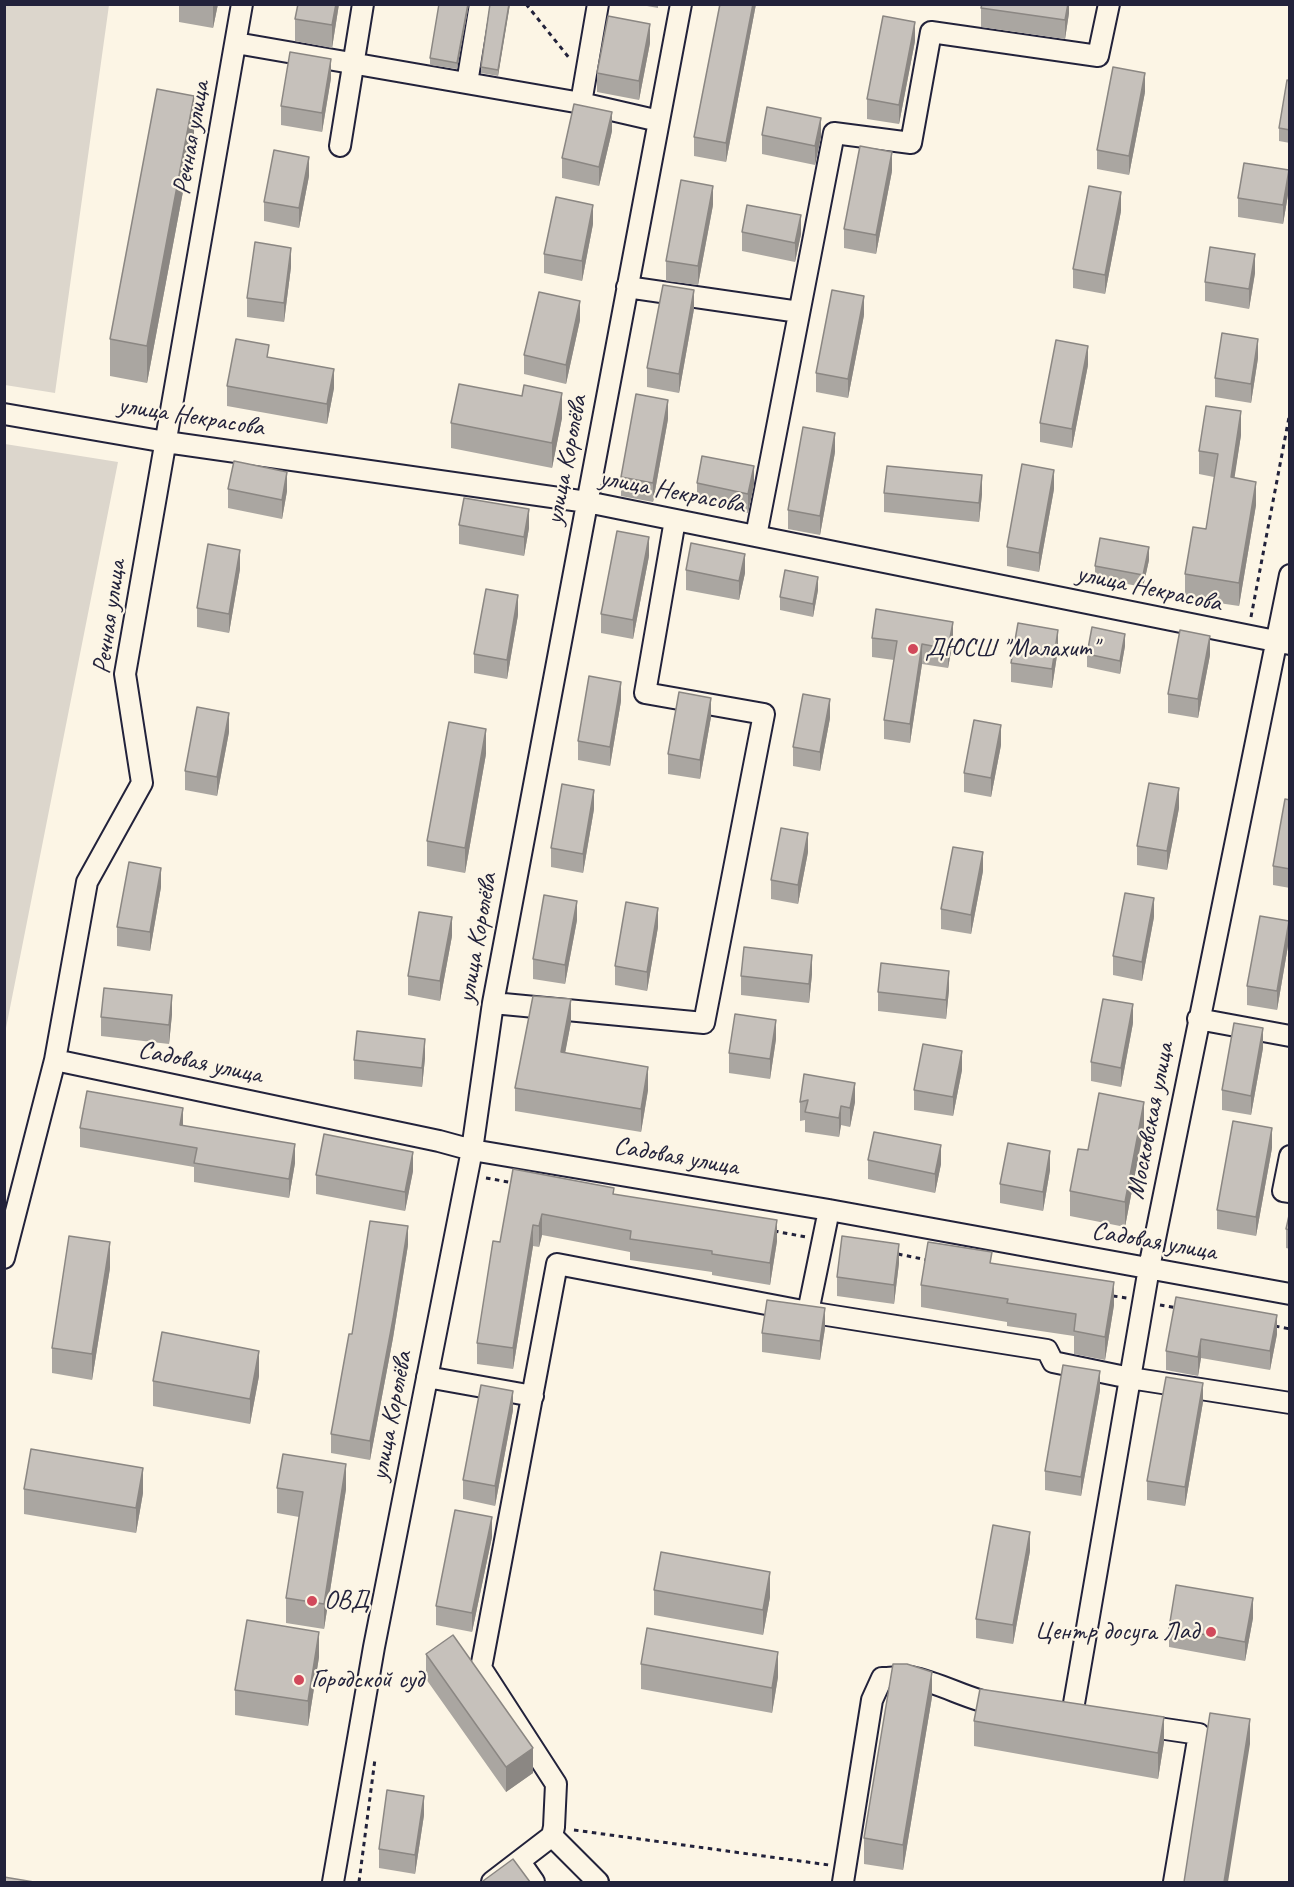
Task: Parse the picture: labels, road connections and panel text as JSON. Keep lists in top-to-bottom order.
{
  "streets": {
    "street": [
      "Речная улица",
      "улица Некрасова",
      "улица Королёва",
      "Садовая улица",
      "Московская улица"
    ]
  },
  "crossings": [
    ["Речная улица", "улица Некрасова"],
    ["Речная улица", "Садовая улица"],
    ["улица Некрасова", "улица Королёва"],
    ["улица Некрасова", "Московская улица"],
    ["улица Королёва", "Садовая улица"],
    ["Садовая улица", "Московская улица"]
  ],
  "places": [
    "ДЮСШ \"Малахит\"",
    "ОВД",
    "Центр досуга Лад",
    "Городской суд"
  ]
}
